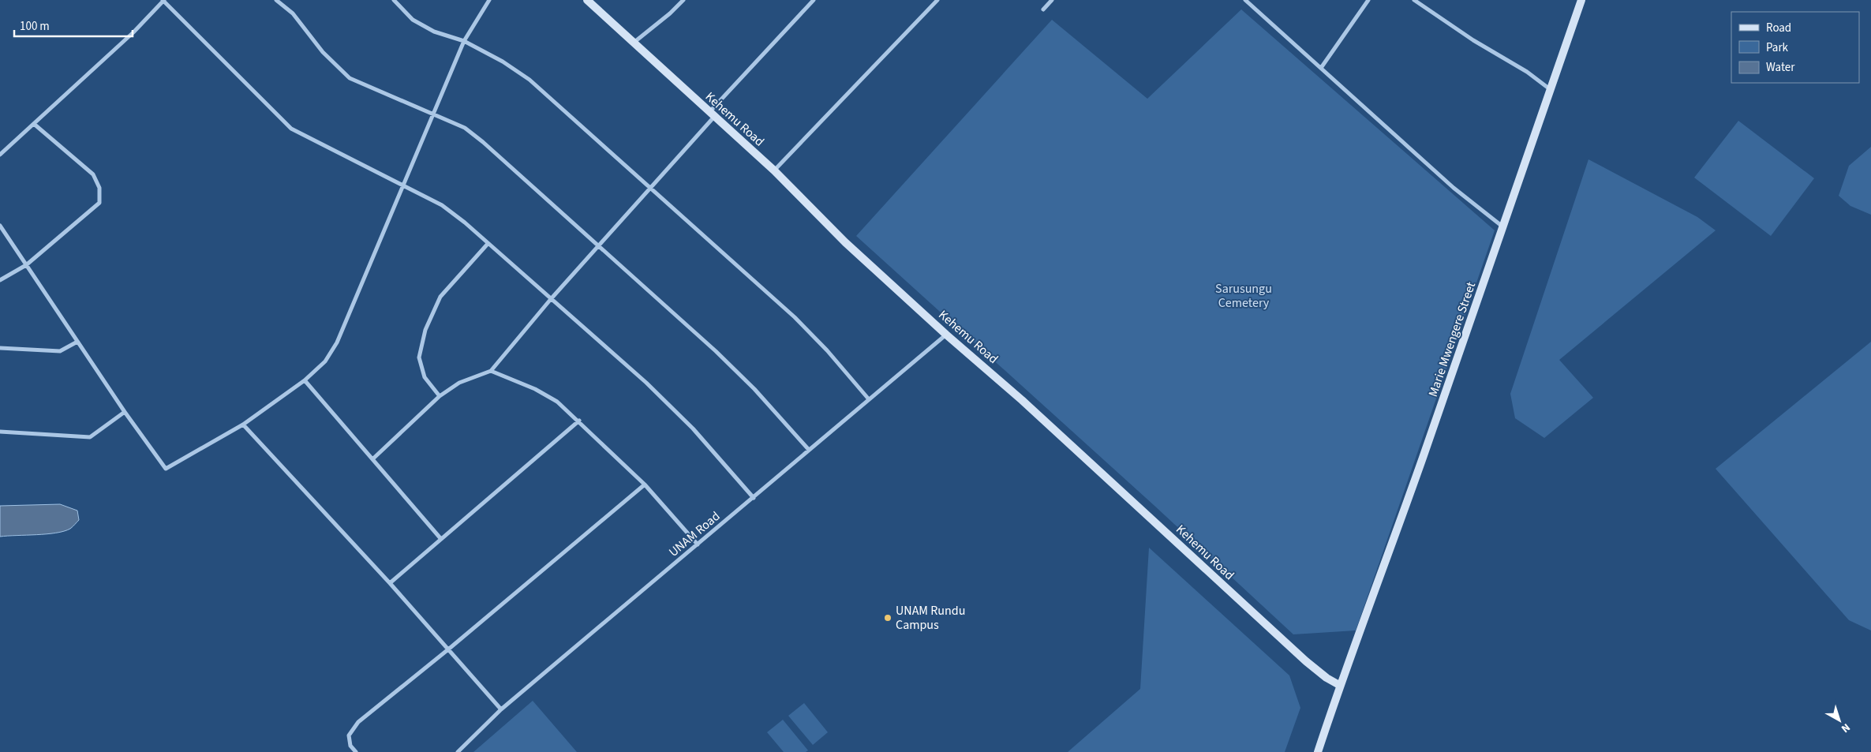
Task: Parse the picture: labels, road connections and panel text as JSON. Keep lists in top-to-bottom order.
{
  "streets": {
    "street": ["Kehemu Road", "Marie Mwengere Street", "UNAM Road"]
  },
  "crossings": [
    ["Kehemu Road", "Marie Mwengere Street"],
    ["Kehemu Road", "UNAM Road"]
  ],
  "parks": ["Sarusungu Cemetery"],
  "places": ["UNAM Rundu Campus"],
  "legend": ["Road", "Park", "Water"],
  "scale_bar": "100 m",
  "north": "bottom right"
}
